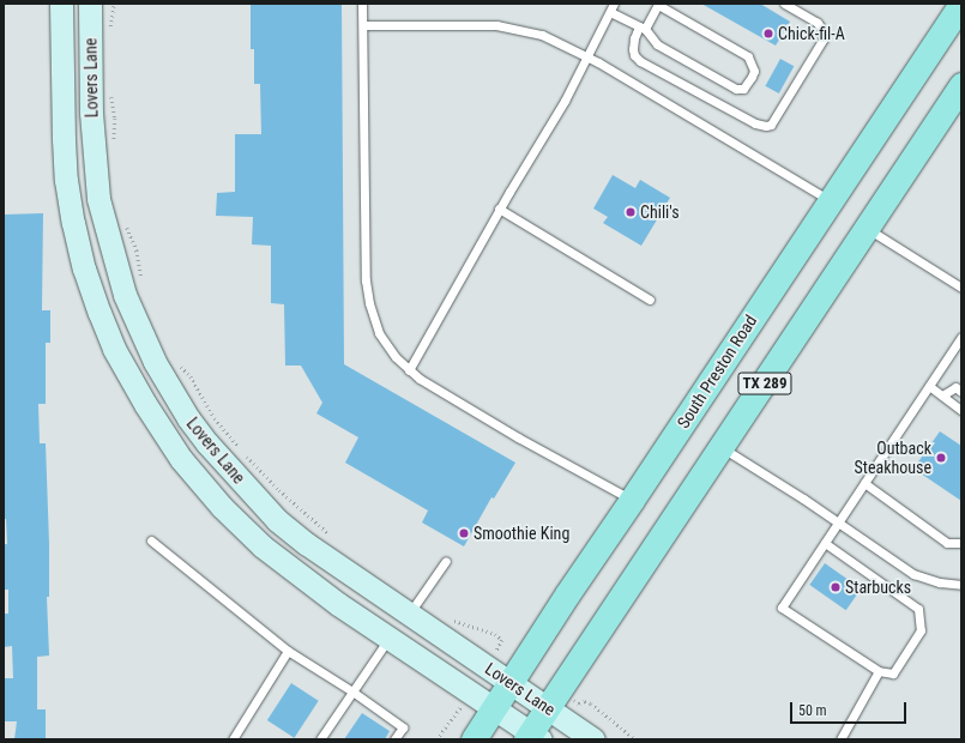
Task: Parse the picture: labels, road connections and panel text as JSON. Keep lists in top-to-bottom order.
{
  "streets": {
    "main road": ["South Preston Road", "TX 289"],
    "street": ["Lovers Lane"]
  },
  "crossings": [
    ["Lovers Lane", "South Preston Road"],
    ["Lovers Lane", "TX 289"]
  ],
  "places": [
    "Chick-fil-A",
    "Chili's",
    "Outback Steakhouse",
    "Smoothie King",
    "Starbucks"
  ],
  "scale_bar": "50 m"
}
